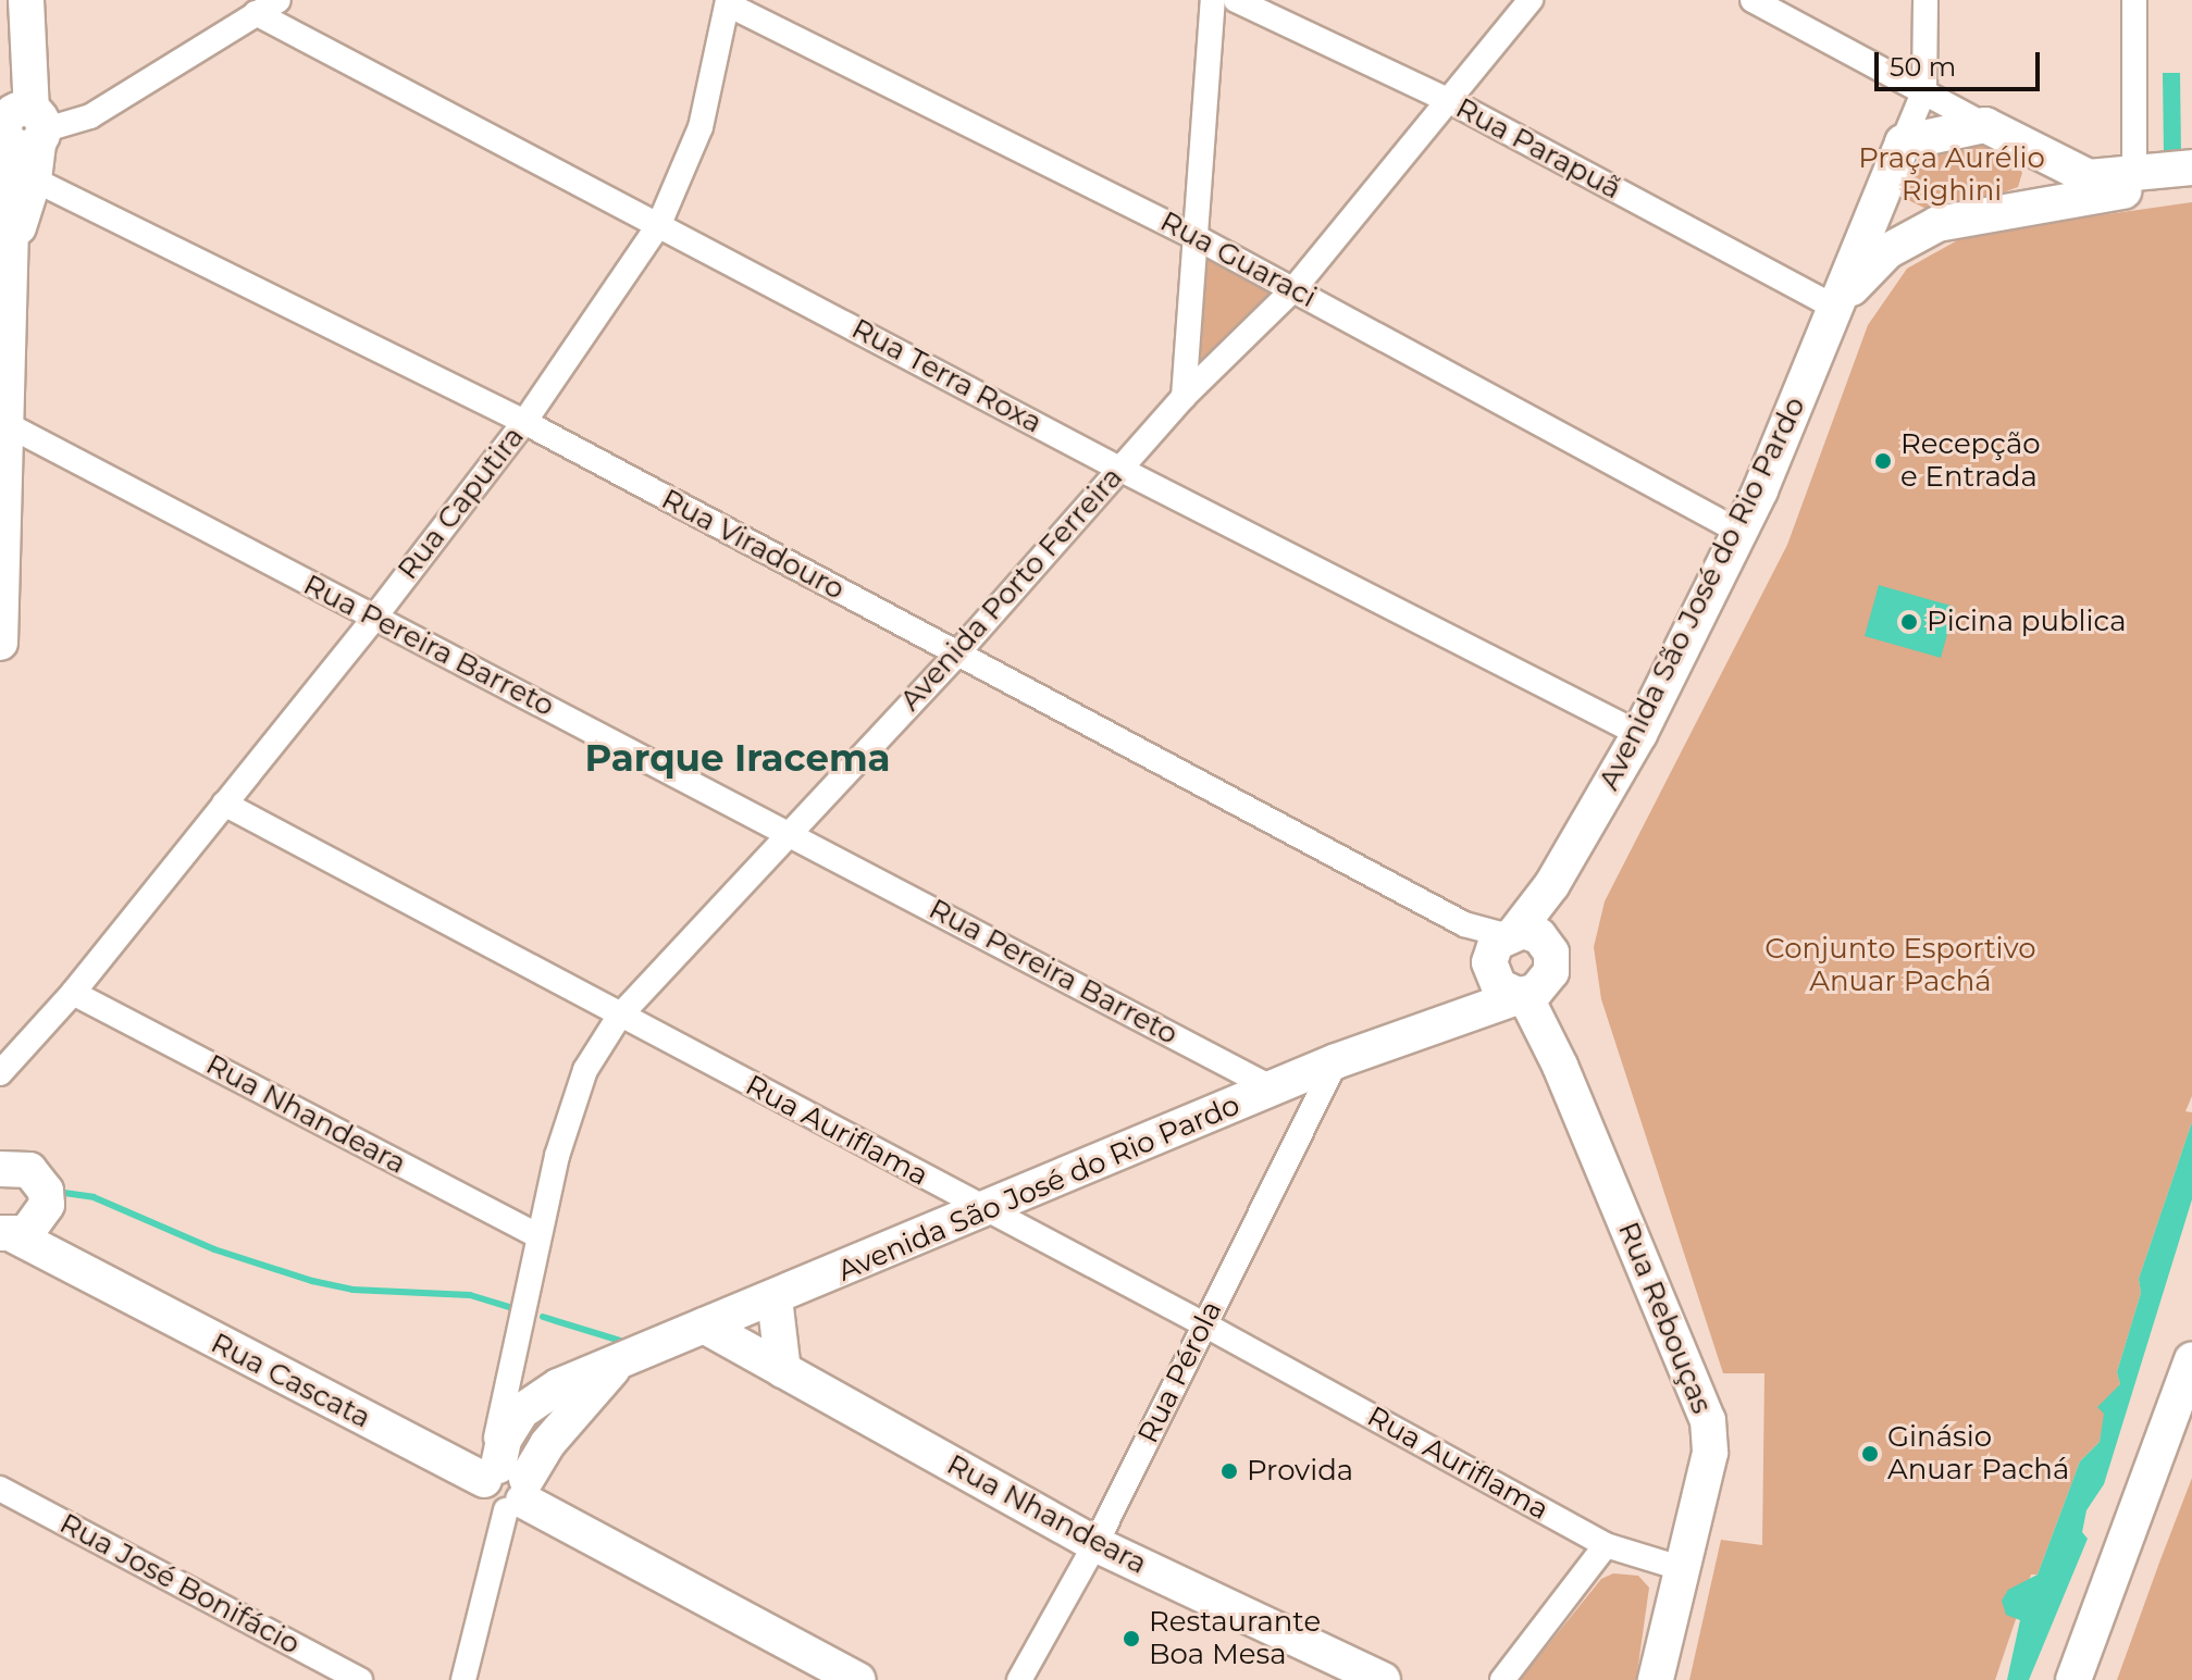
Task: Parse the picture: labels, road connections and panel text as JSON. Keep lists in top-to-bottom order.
{
  "streets": {
    "street": [
      "Rua Parapuã",
      "Rua Guaraci",
      "Rua Terra Roxa",
      "Rua Caputira",
      "Rua Viradouro",
      "Avenida Porto Ferreira",
      "Avenida São José do Rio Pardo",
      "Rua Pereira Barreto",
      "Rua Nhandeara",
      "Rua Auriflama",
      "Rua Rebouças",
      "Rua Pérola",
      "Rua Cascata",
      "Rua José Bonifácio"
    ]
  },
  "crossings": [
    ["Rua Parapuã", "Avenida Porto Ferreira"],
    ["Rua Parapuã", "Avenida São José do Rio Pardo"],
    ["Rua Guaraci", "Rua Caputira"],
    ["Rua Guaraci", "Avenida Porto Ferreira"],
    ["Rua Guaraci", "Avenida São José do Rio Pardo"],
    ["Rua Terra Roxa", "Rua Caputira"],
    ["Rua Terra Roxa", "Avenida Porto Ferreira"],
    ["Rua Terra Roxa", "Avenida São José do Rio Pardo"],
    ["Rua Caputira", "Rua Viradouro"],
    ["Rua Caputira", "Rua Pereira Barreto"],
    ["Rua Caputira", "Rua Nhandeara"],
    ["Rua Caputira", "Rua Auriflama"],
    ["Rua Viradouro", "Avenida Porto Ferreira"],
    ["Rua Viradouro", "Avenida São José do Rio Pardo"],
    ["Rua Viradouro", "Rua Rebouças"],
    ["Avenida Porto Ferreira", "Avenida São José do Rio Pardo"],
    ["Avenida Porto Ferreira", "Rua Pereira Barreto"],
    ["Avenida Porto Ferreira", "Rua Nhandeara"],
    ["Avenida Porto Ferreira", "Rua Auriflama"],
    ["Avenida Porto Ferreira", "Rua Cascata"],
    ["Avenida São José do Rio Pardo", "Rua Pereira Barreto"],
    ["Avenida São José do Rio Pardo", "Rua Nhandeara"],
    ["Avenida São José do Rio Pardo", "Rua Auriflama"],
    ["Avenida São José do Rio Pardo", "Rua Rebouças"],
    ["Avenida São José do Rio Pardo", "Rua Pérola"],
    ["Avenida São José do Rio Pardo", "Rua Cascata"],
    ["Rua Nhandeara", "Rua Pérola"],
    ["Rua Auriflama", "Rua Rebouças"],
    ["Rua Auriflama", "Rua Pérola"]
  ],
  "districts": ["Parque Iracema"],
  "parks": ["Praça Aurélio Righini", "Conjunto Esportivo Anuar Pachá"],
  "places": [
    "Recepção e Entrada",
    "Picina publica",
    "Ginásio Anuar Pachá",
    "Provida",
    "Restaurante Boa Mesa"
  ],
  "scale_bar": "50 m"
}
